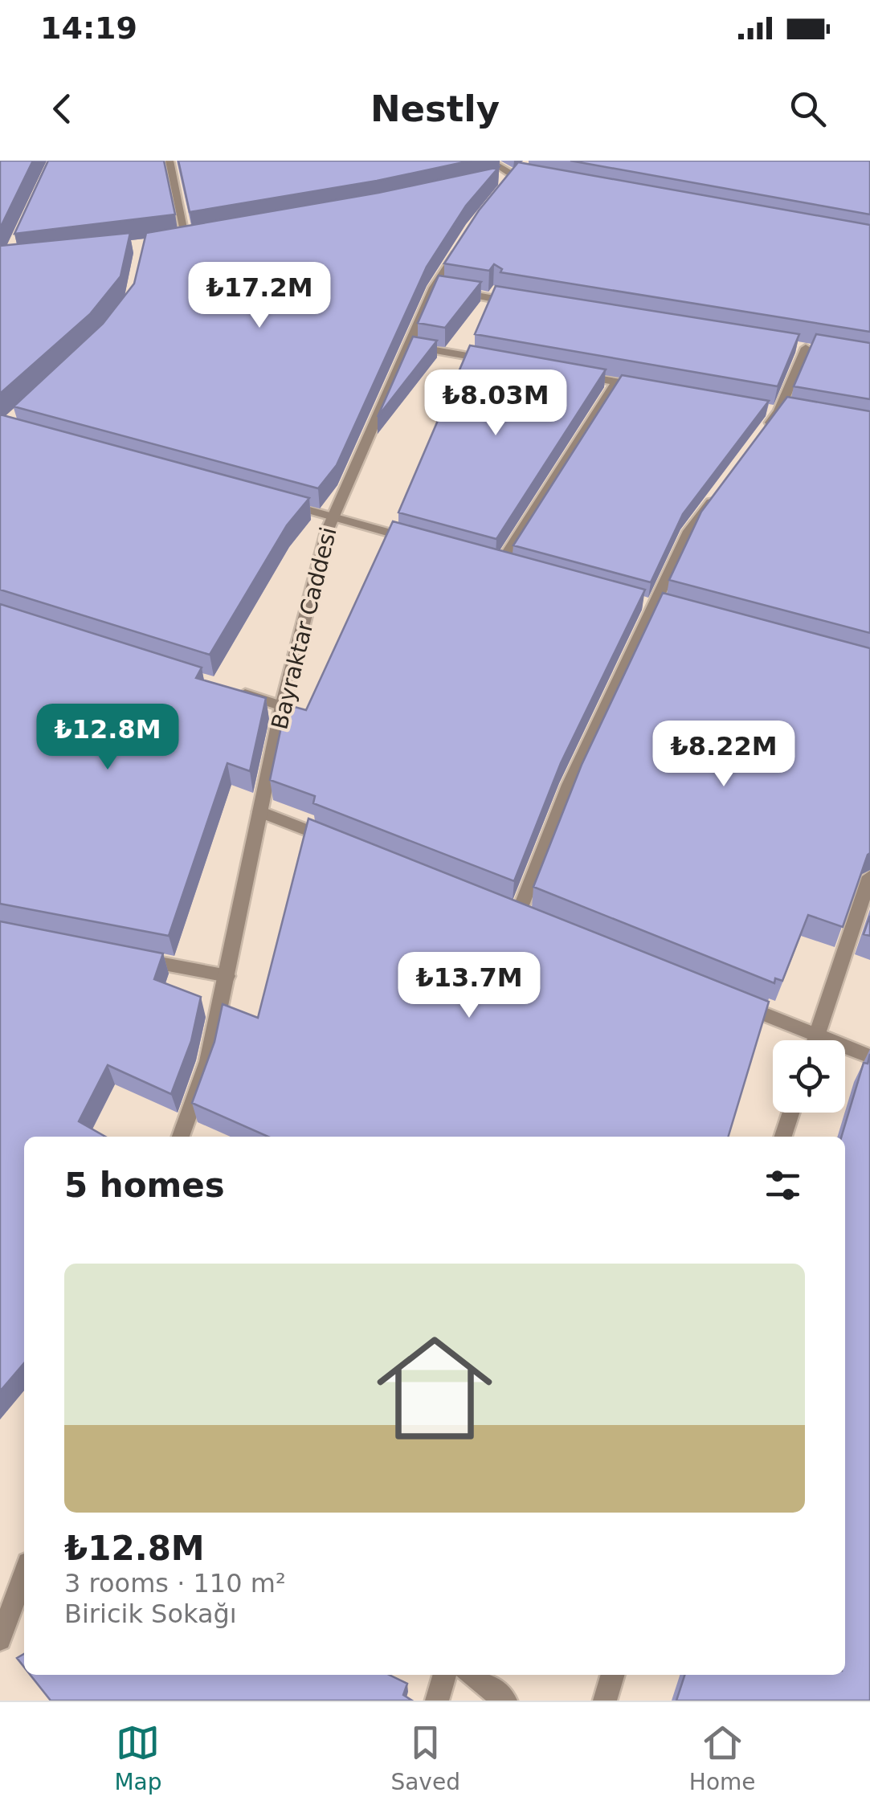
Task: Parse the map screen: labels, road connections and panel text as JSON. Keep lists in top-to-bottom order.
{
  "streets": {
    "street": ["Bayraktar Caddesi"]
  },
  "page": {
    "status": "14:19",
    "header": "Nestly",
    "price": [
      "₺17.2M",
      "₺8.03M",
      "₺12.8M",
      "₺8.22M",
      "₺13.7M"
    ],
    "heading": "5 homes",
    "list": [
      {
        "name": "₺12.8M",
        "note": "3 rooms · 110 m² · Biricik Sokağı"
      }
    ],
    "tabs": ["Map", "Saved", "Home"]
  }
}
